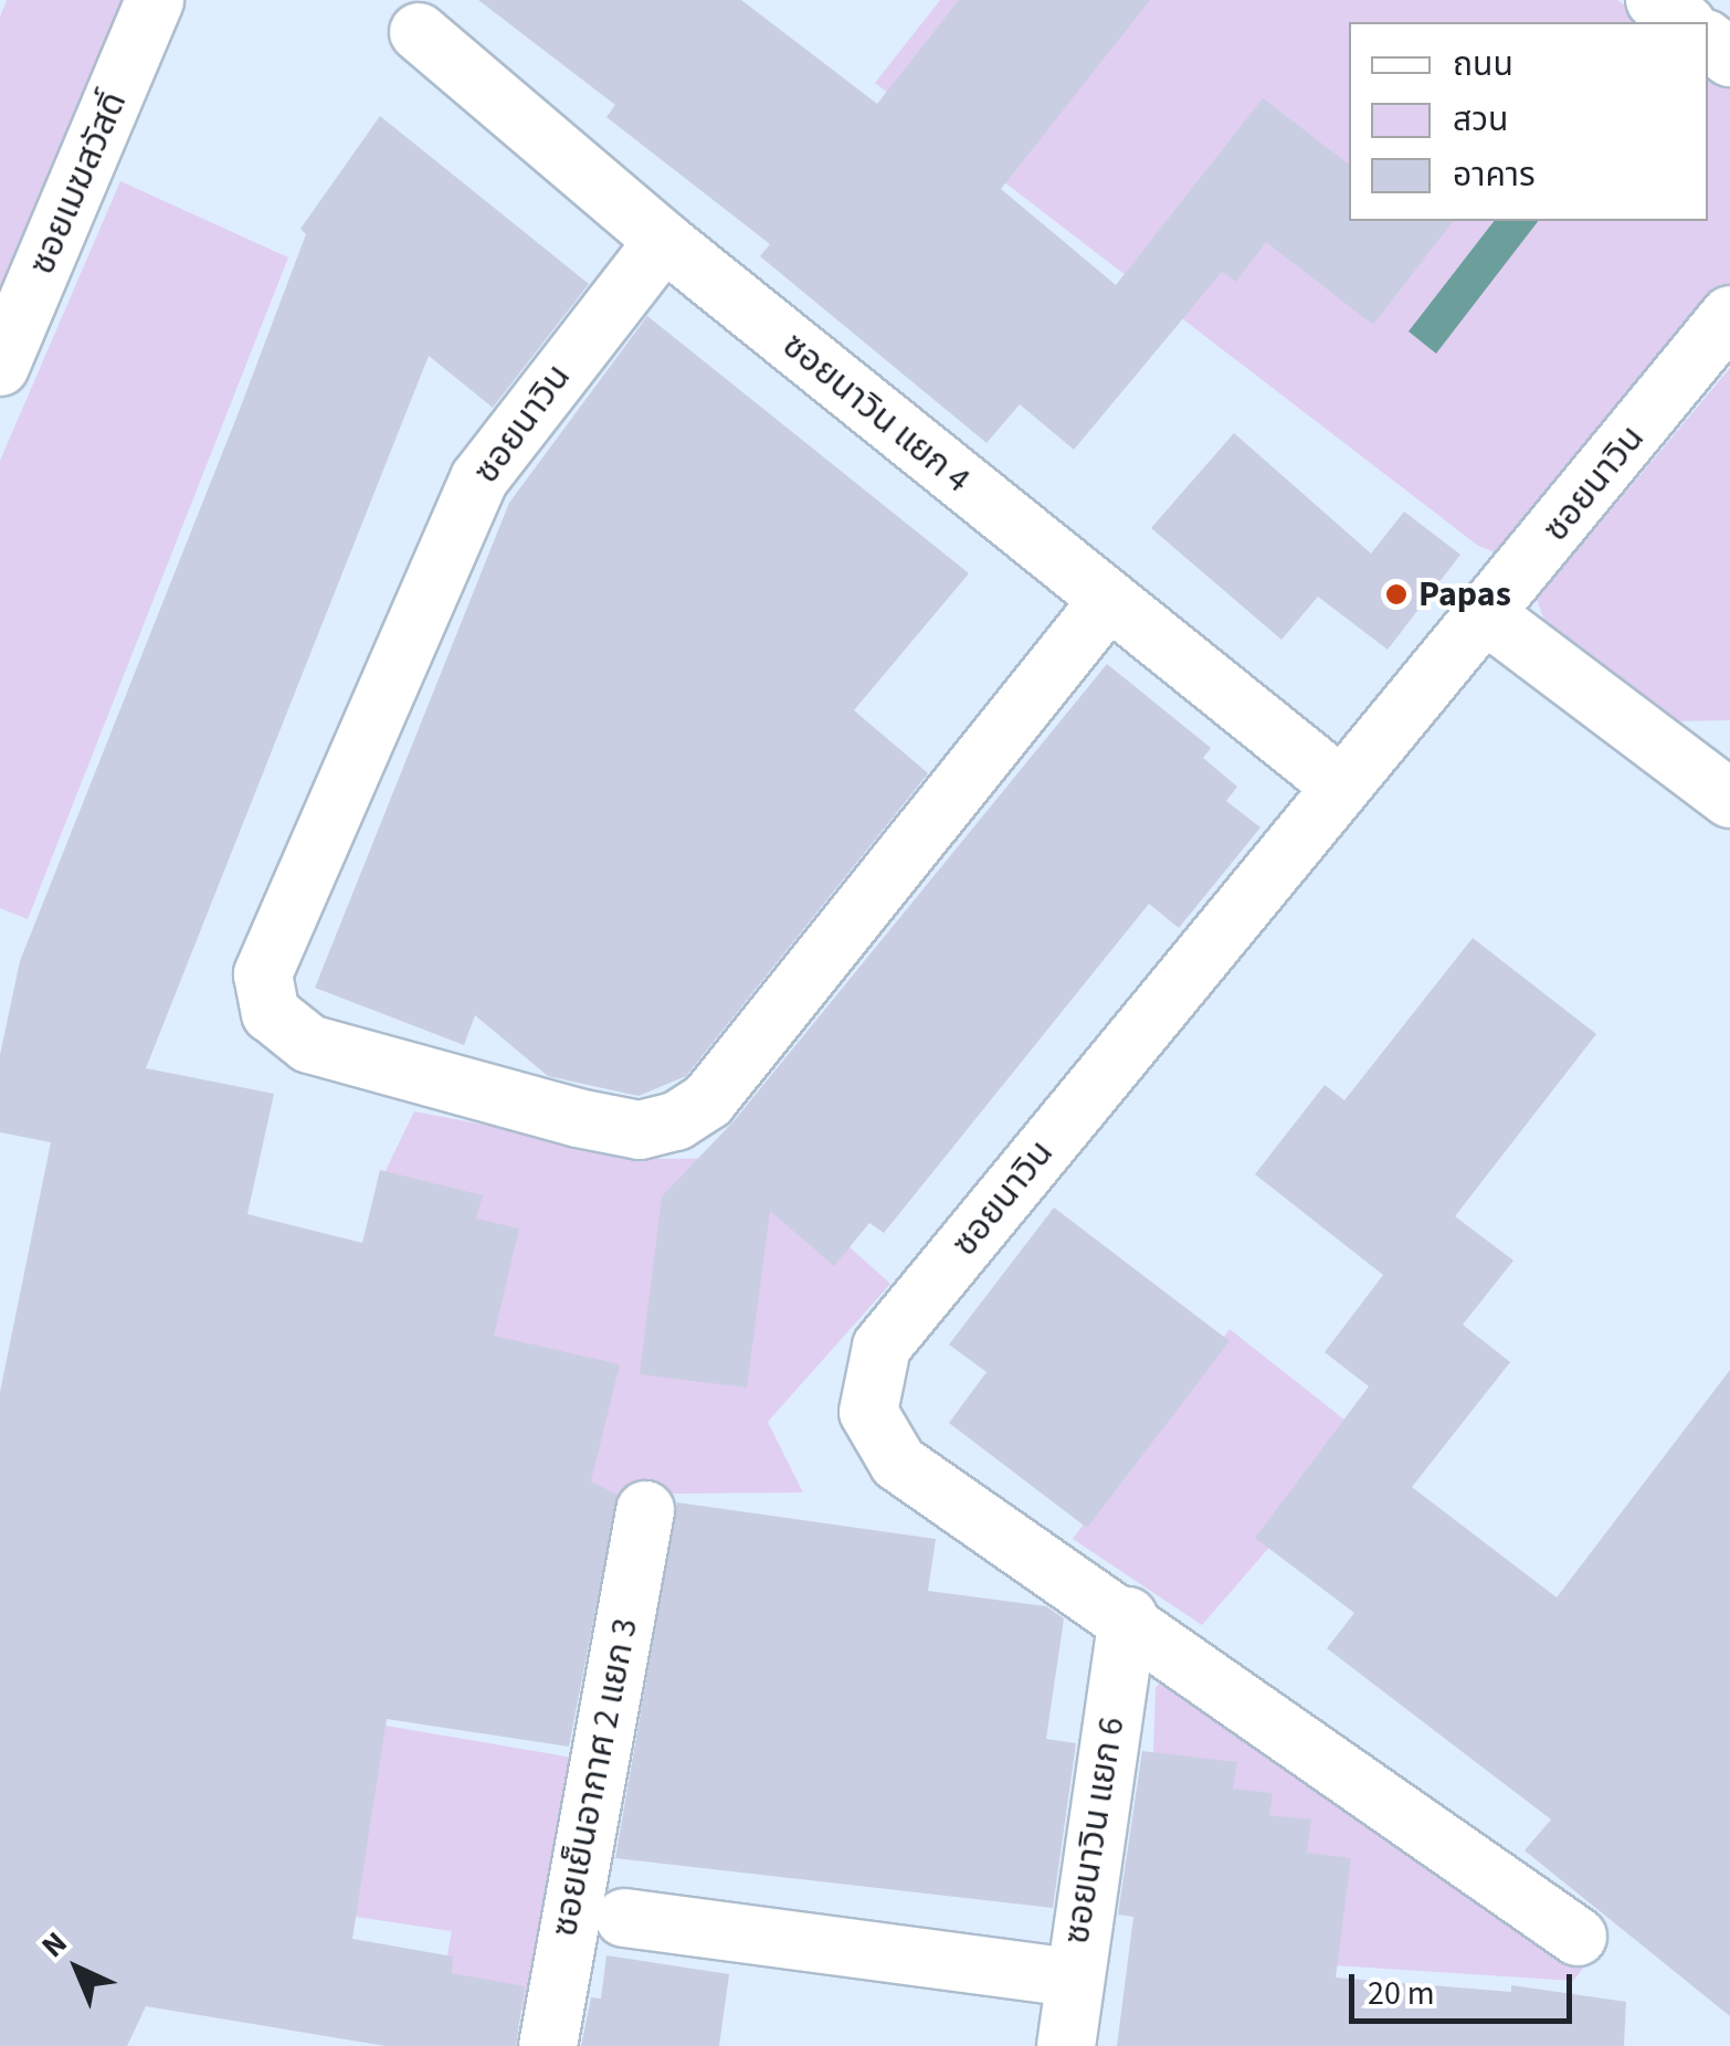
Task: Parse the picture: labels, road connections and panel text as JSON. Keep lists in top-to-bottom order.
{
  "streets": {
    "street": [
      "ซอยเมฆสวัสดิ์",
      "ซอยนาวิน แยก 4",
      "ซอยนาวิน",
      "ซอยเย็นอากาศ 2 แยก 3",
      "ซอยนาวิน แยก 6"
    ]
  },
  "crossings": [
    ["ซอยนาวิน แยก 4", "ซอยนาวิน"],
    ["ซอยนาวิน", "ซอยนาวิน แยก 6"]
  ],
  "places": ["Papas"],
  "legend": ["ถนน", "สวน", "อาคาร"],
  "scale_bar": "20 m",
  "north": "top left"
}
